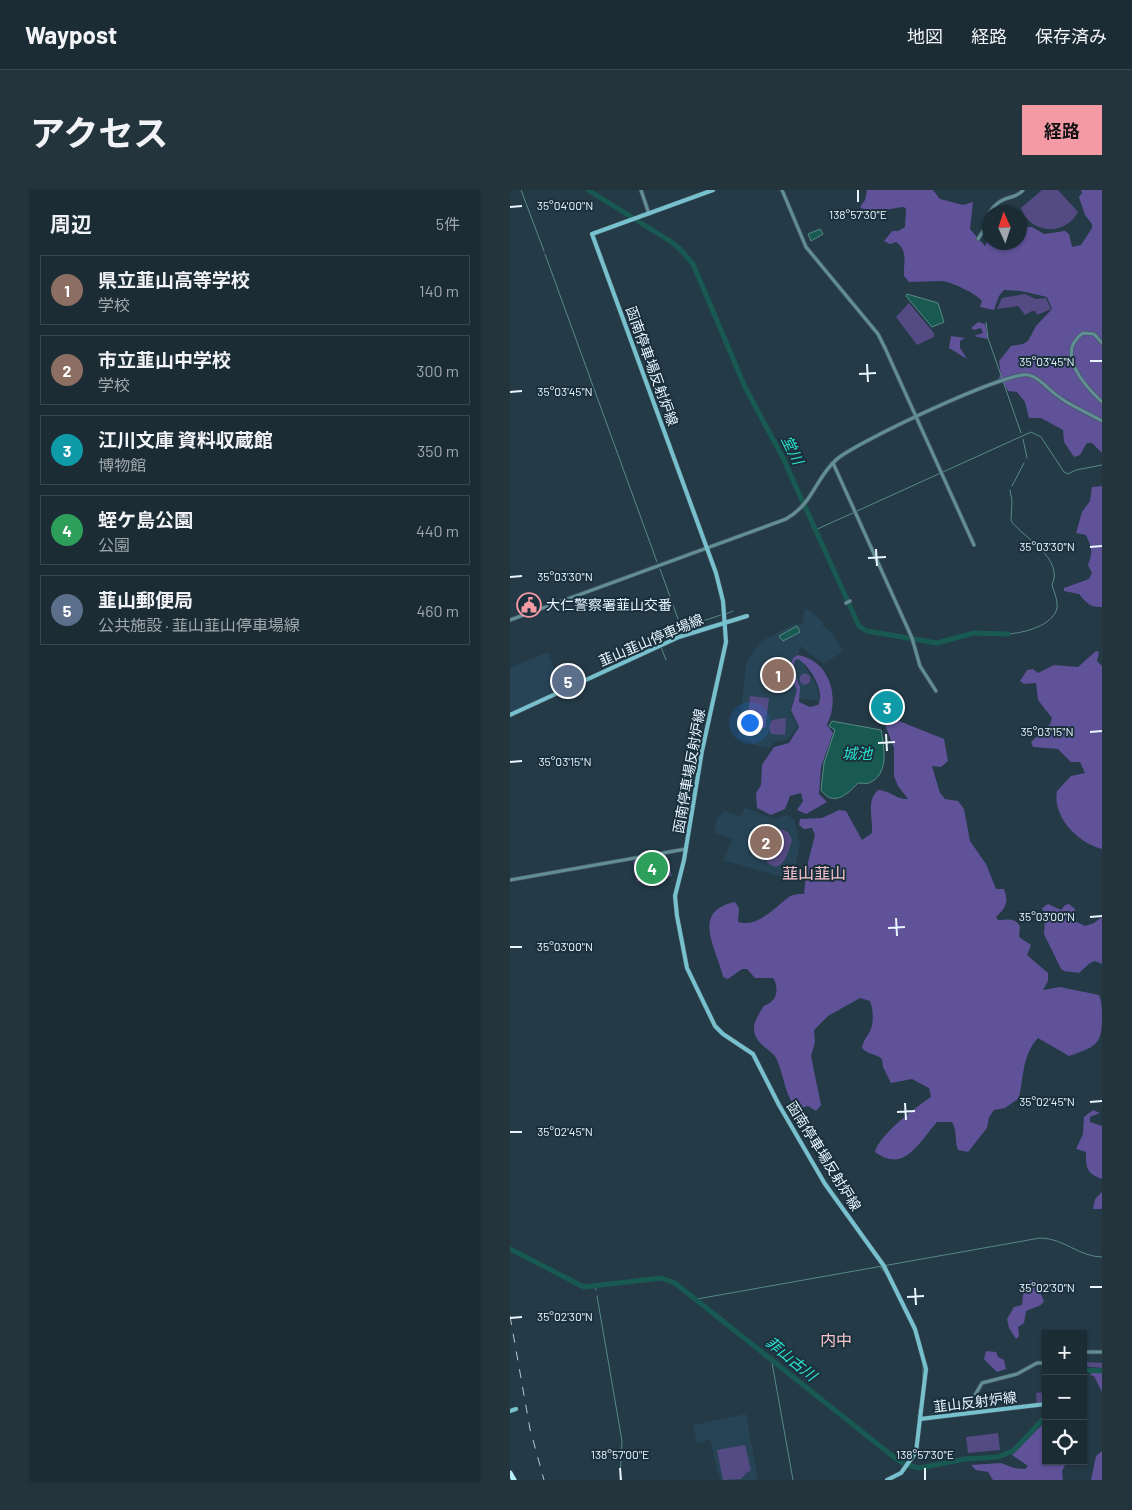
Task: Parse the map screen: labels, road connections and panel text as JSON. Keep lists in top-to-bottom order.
{
  "streets": {
    "main road": ["函南停車場反射炉線", "韮山韮山停車場線", "韮山反射炉線"]
  },
  "crossings": [
    ["函南停車場反射炉線", "韮山韮山停車場線"],
    ["函南停車場反射炉線", "韮山反射炉線"]
  ],
  "districts": ["韮山韮山", "内中"],
  "water": ["堂川", "城池", "菲山古川"],
  "places": {
    "public building": ["大仁警察署韮山交番"]
  },
  "north": "top",
  "page": {
    "header": "Waypost",
    "nav": ["地図", "経路", "保存済み"],
    "title": "アクセス",
    "buttons": "経路",
    "heading": ["周辺", "5件"],
    "list": [
      {
        "mark": "1",
        "name": "県立韮山高等学校",
        "note": "学校",
        "value": "140 m"
      },
      {
        "mark": "2",
        "name": "市立韮山中学校",
        "note": "学校",
        "value": "300 m"
      },
      {
        "mark": "3",
        "name": "江川文庫 資料収蔵館",
        "note": "博物館",
        "value": "350 m"
      },
      {
        "mark": "4",
        "name": "蛭ケ島公園",
        "note": "公園",
        "value": "440 m"
      },
      {
        "mark": "5",
        "name": "韮山郵便局",
        "note": "公共施設 · 韮山韮山停車場線",
        "value": "460 m"
      }
    ],
    "pins": [
      "1",
      "5",
      "3",
      "2",
      "4"
    ],
    "map_buttons": ["+", "−"]
  },
  "coordinates": [
    "35°04'00\"N",
    "138°57'30\"E",
    "35°03'45\"N",
    "35°03'30\"N",
    "35°03'15\"N",
    "35°03'00\"N",
    "35°02'45\"N",
    "35°02'30\"N",
    "138°57'00\"E"
  ]
}
